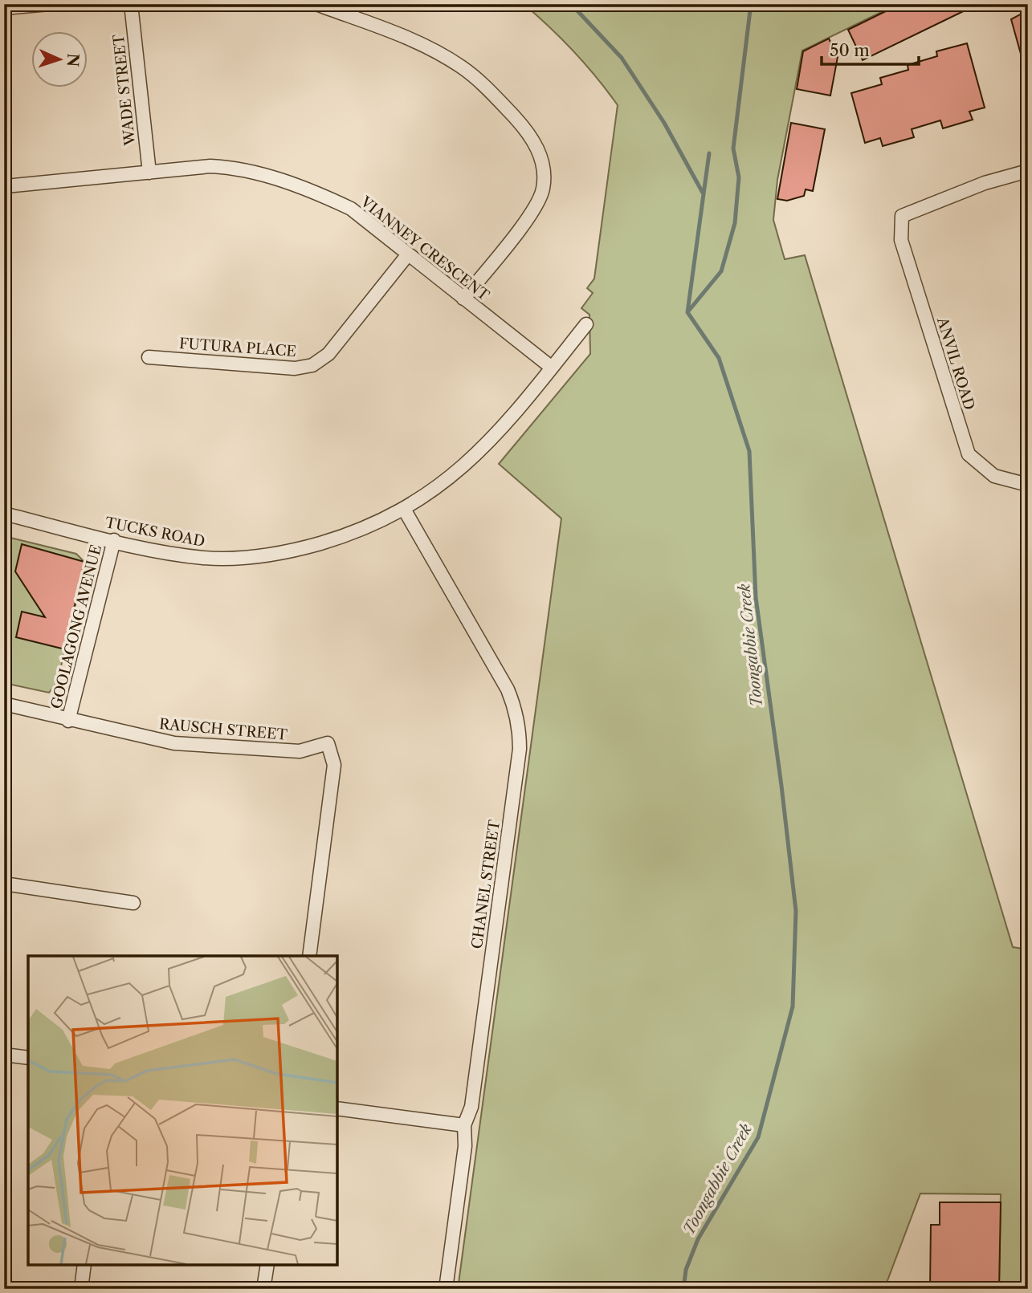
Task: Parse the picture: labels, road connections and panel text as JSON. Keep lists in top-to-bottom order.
{
  "streets": {
    "street": [
      "WADE STREET",
      "VIANNEY CRESCENT",
      "FUTURA PLACE",
      "ANVIL ROAD",
      "TUCKS ROAD",
      "GOOLAGONG AVENUE",
      "RAUSCH STREET",
      "CHANEL STREET"
    ]
  },
  "crossings": [
    ["WADE STREET", "VIANNEY CRESCENT"],
    ["VIANNEY CRESCENT", "FUTURA PLACE"],
    ["VIANNEY CRESCENT", "TUCKS ROAD"],
    ["TUCKS ROAD", "GOOLAGONG AVENUE"],
    ["TUCKS ROAD", "CHANEL STREET"],
    ["GOOLAGONG AVENUE", "RAUSCH STREET"]
  ],
  "water": ["Toongabbie Creek"],
  "scale_bar": "50 m",
  "north": "right"
}
